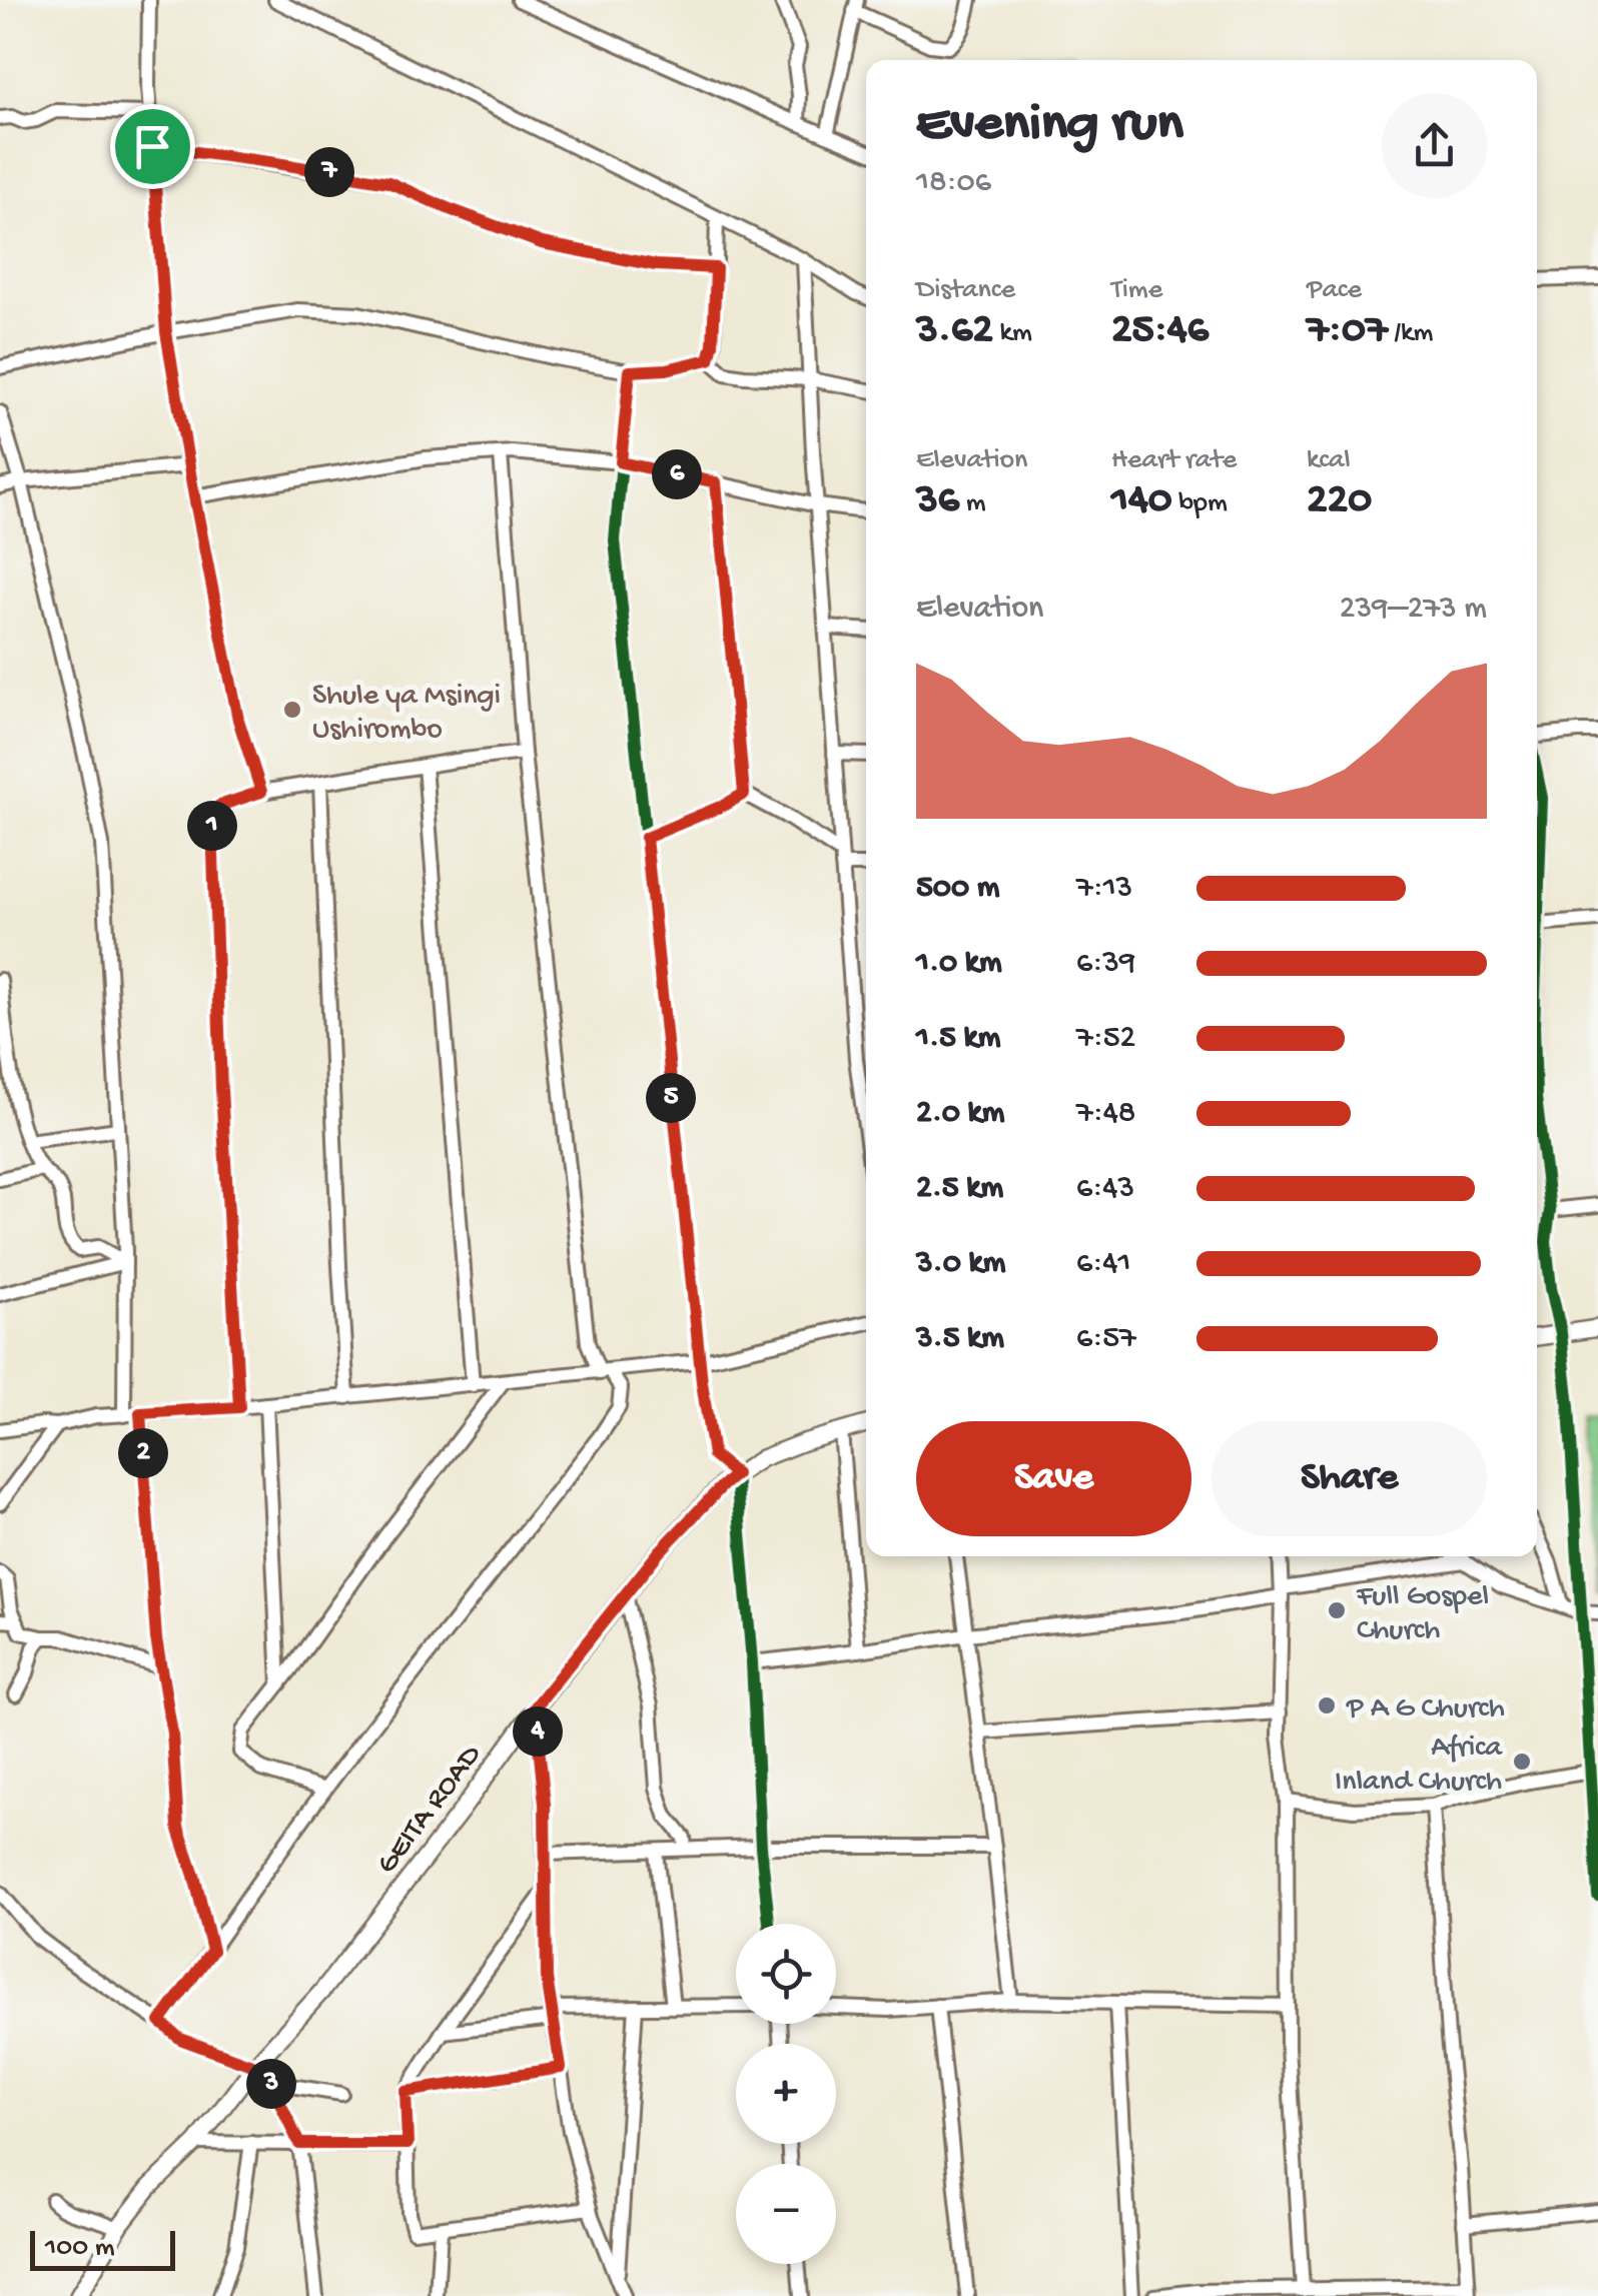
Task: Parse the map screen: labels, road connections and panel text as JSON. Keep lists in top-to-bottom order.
{
  "streets": {
    "main road": ["GEITA ROAD"]
  },
  "places": [
    "Shule ya Msingi Ushirombo",
    "Full Gospel Church",
    "P A G Church",
    "Africa Inland Church"
  ],
  "scale_bar": "100 m",
  "page": {
    "heading": ["Evening run", "18:06"],
    "pins": [
      "7",
      "6",
      "1",
      "5",
      "2",
      "4",
      "3"
    ],
    "stats": [
      ["Distance", "3.62 km"],
      ["Time", "25:46"],
      ["Pace", "7:07 /km"],
      ["Elevation", "36 m"],
      ["Heart rate", "140 bpm"],
      ["kcal", "220"]
    ],
    "chart": ["Elevation", "239–273 m"],
    "list": [
      {
        "name": "500 m",
        "note": "7:13"
      },
      {
        "name": "1.0 km",
        "note": "6:39"
      },
      {
        "name": "1.5 km",
        "note": "7:52"
      },
      {
        "name": "2.0 km",
        "note": "7:48"
      },
      {
        "name": "2.5 km",
        "note": "6:43"
      },
      {
        "name": "3.0 km",
        "note": "6:41"
      },
      {
        "name": "3.5 km",
        "note": "6:57"
      }
    ],
    "buttons": ["Save", "Share"],
    "map_buttons": ["+", "−"],
    "scale": "100 m"
  }
}
